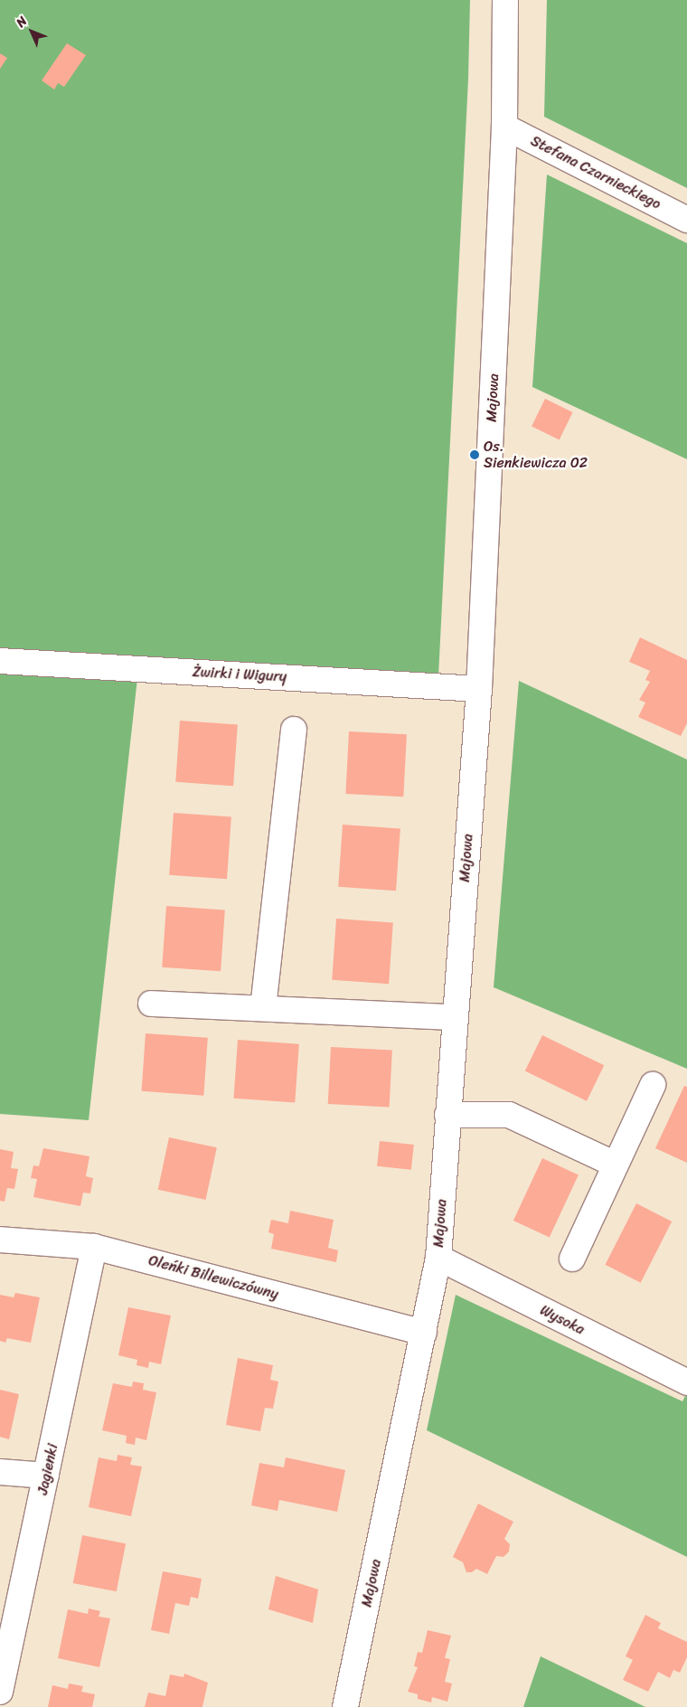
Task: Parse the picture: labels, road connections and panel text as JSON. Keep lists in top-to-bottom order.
{
  "streets": {
    "street": [
      "Stefana Czarnieckiego",
      "Majowa",
      "Żwirki i Wigury",
      "Oleńki Billewiczówny",
      "Wysoka",
      "Jagienki"
    ]
  },
  "crossings": [
    ["Stefana Czarnieckiego", "Majowa"],
    ["Majowa", "Żwirki i Wigury"],
    ["Majowa", "Oleńki Billewiczówny"],
    ["Majowa", "Wysoka"],
    ["Oleńki Billewiczówny", "Jagienki"]
  ],
  "places": ["Os. Sienkiewicza 02"],
  "north": "top left"
}
